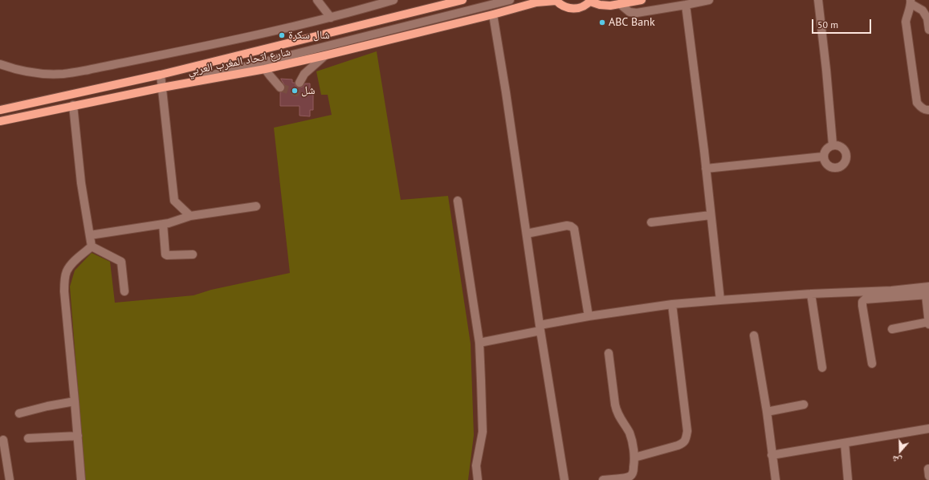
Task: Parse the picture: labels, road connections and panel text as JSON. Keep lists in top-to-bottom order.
{
  "streets": {
    "main road": ["شارع اتحاد المغرب العربي"]
  },
  "places": ["ABC Bank", "شال سكرة", "شل"],
  "scale_bar": "50 m",
  "north": "bottom"
}
